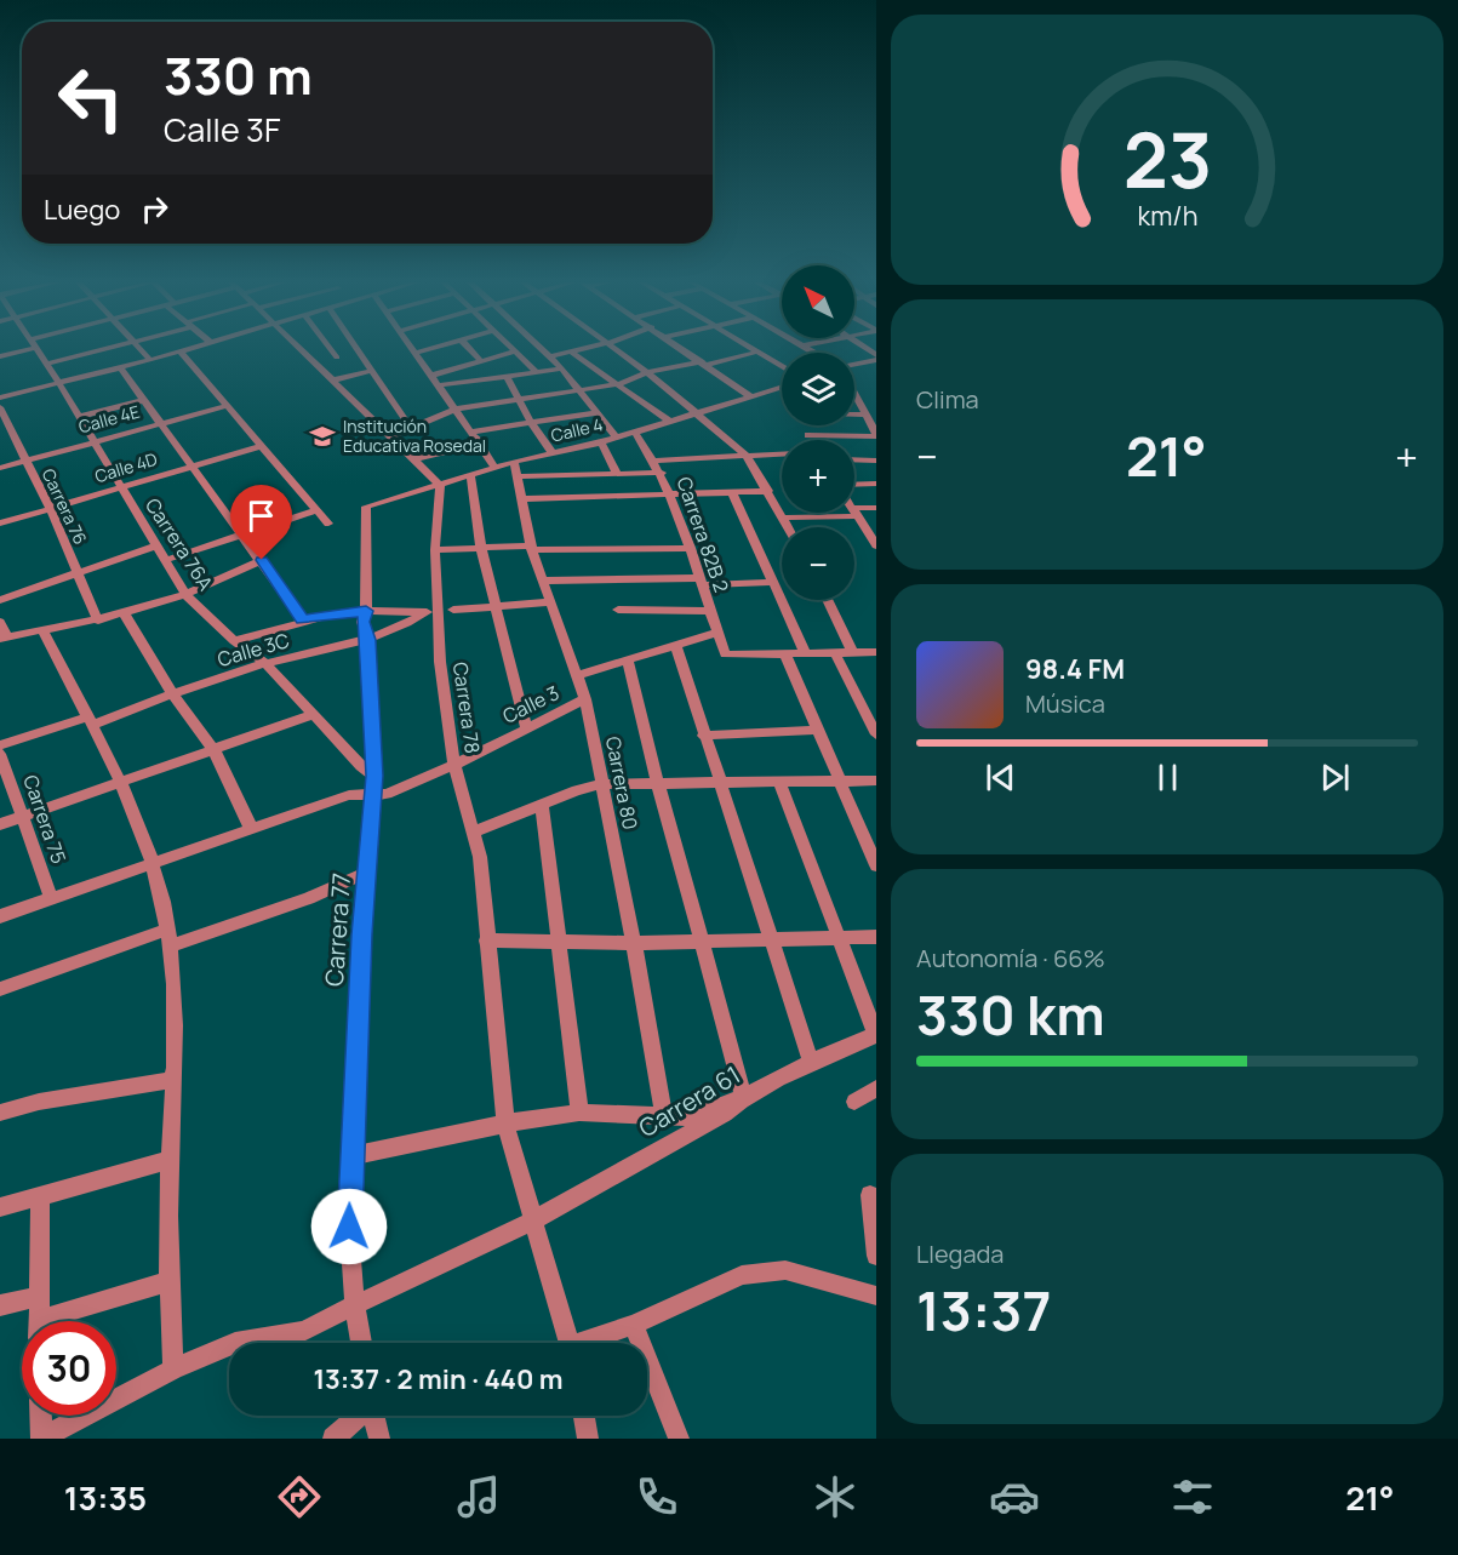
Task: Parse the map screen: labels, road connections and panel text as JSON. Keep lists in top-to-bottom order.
{
  "streets": {
    "street": [
      "Calle 4E",
      "Calle 4",
      "Calle 4D",
      "Carrera 76",
      "Carrera 82B 2",
      "Carrera 76A",
      "Calle 3C",
      "Calle 3",
      "Carrera 78",
      "Carrera 80",
      "Carrera 75",
      "Carrera 77",
      "Carrera 61"
    ]
  },
  "crossings": [
    ["Calle 4E", "Carrera 76"],
    ["Calle 4E", "Carrera 76A"],
    ["Calle 4", "Carrera 82B 2"],
    ["Calle 4", "Carrera 78"],
    ["Calle 4", "Carrera 80"],
    ["Calle 4", "Carrera 77"],
    ["Calle 4D", "Carrera 76"],
    ["Calle 4D", "Carrera 76A"],
    ["Carrera 76A", "Calle 3C"],
    ["Carrera 76A", "Carrera 77"],
    ["Calle 3C", "Carrera 78"],
    ["Calle 3C", "Carrera 77"],
    ["Calle 3", "Carrera 78"],
    ["Calle 3", "Carrera 80"],
    ["Calle 3", "Carrera 75"],
    ["Calle 3", "Carrera 77"],
    ["Carrera 78", "Carrera 61"],
    ["Carrera 77", "Carrera 61"]
  ],
  "places": {
    "school or university": ["Institución Educativa Rosedal"]
  },
  "north": "top left",
  "page": {
    "turn": ["330 m", "Calle 3F"],
    "then": "Luego",
    "map_buttons": ["+", "−"],
    "tile": [
      "Clima",
      ["Autonomía · 66%", "330 km"],
      ["Llegada", "13:37"]
    ],
    "heat": ["−", "21°", "+"],
    "song": ["98.4 FM", "Música"],
    "limit": "30",
    "trip": "13:37 · 2 min · 440 m",
    "tabs": ["13:35", "21°"],
    "gauge": ["23", "km/h"]
  }
}
